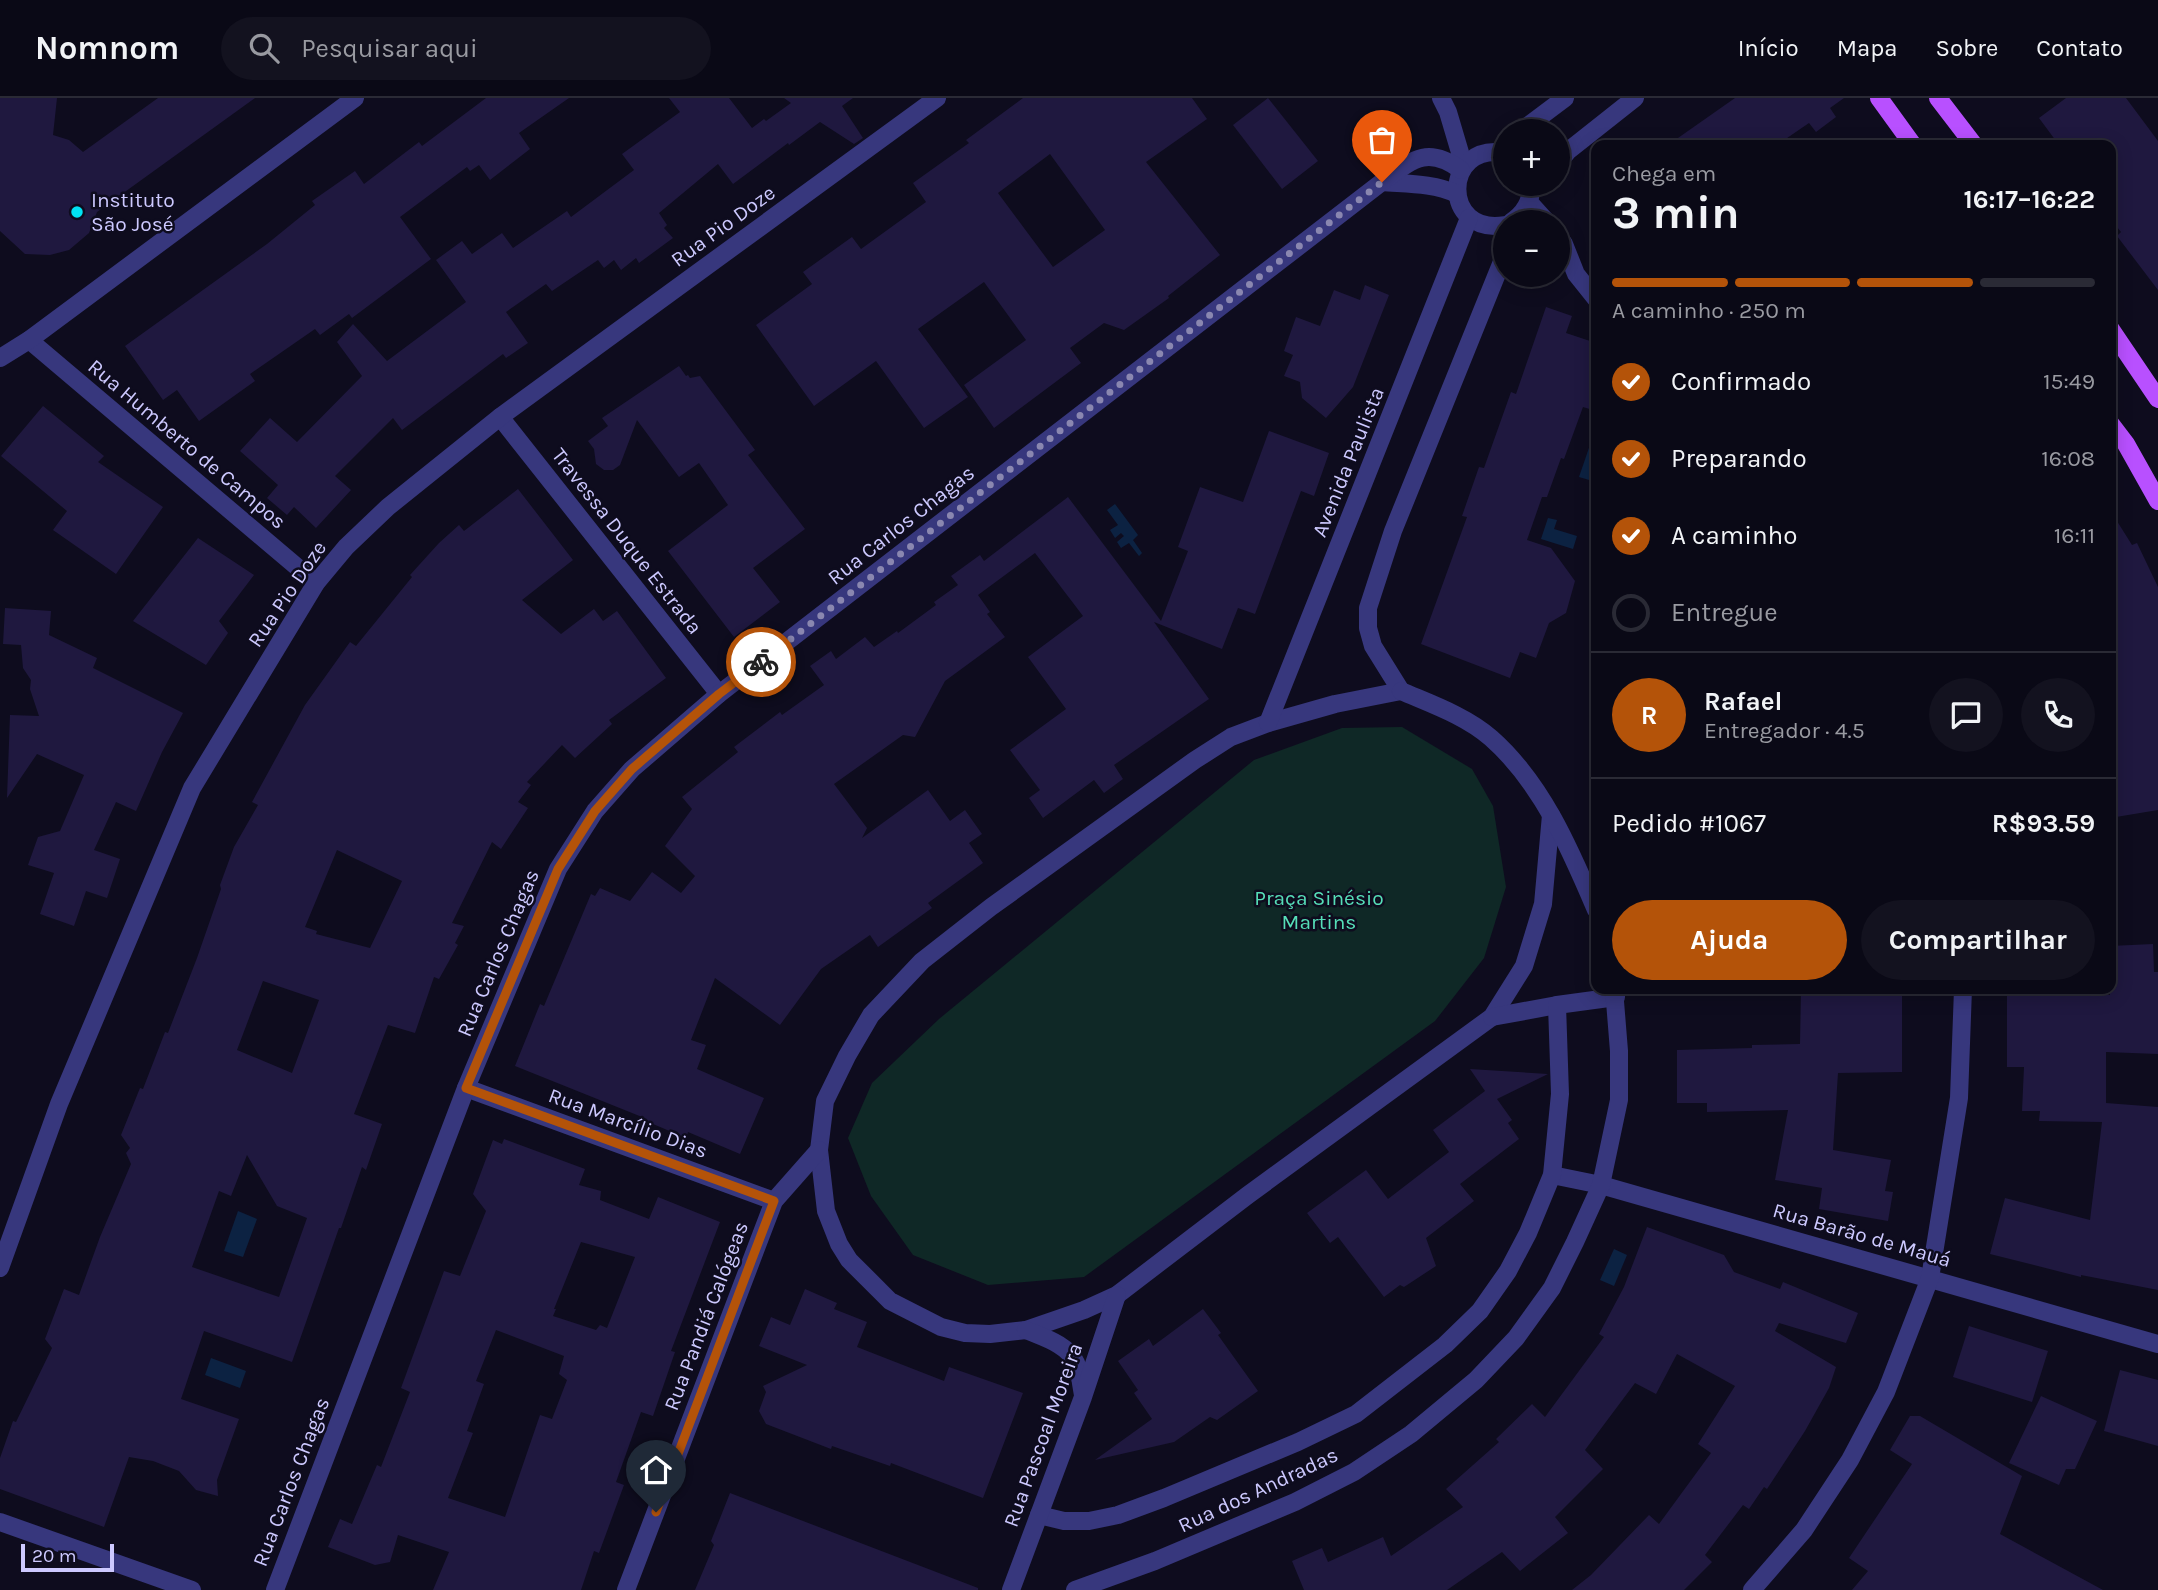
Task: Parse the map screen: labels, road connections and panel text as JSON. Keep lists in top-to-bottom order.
{
  "streets": {
    "street": [
      "Rua Pio Doze",
      "Rua Humberto de Campos",
      "Avenida Paulista",
      "Rua Carlos Chagas",
      "Travessa Duque Estrada",
      "Rua Marcílio Dias",
      "Rua Barão de Mauá",
      "Rua Pandiá Calógeas",
      "Rua Pascoal Moreira",
      "Rua dos Andradas"
    ]
  },
  "crossings": [
    ["Rua Pio Doze", "Rua Humberto de Campos"],
    ["Rua Pio Doze", "Travessa Duque Estrada"],
    ["Rua Carlos Chagas", "Travessa Duque Estrada"],
    ["Rua Carlos Chagas", "Rua Marcílio Dias"],
    ["Rua Marcílio Dias", "Rua Pandiá Calógeas"],
    ["Rua Barão de Mauá", "Rua dos Andradas"],
    ["Rua Pascoal Moreira", "Rua dos Andradas"]
  ],
  "parks": ["Praça Sinésio Martins"],
  "places": ["Instituto São José"],
  "scale_bar": "20 m",
  "page": {
    "header": "Nomnom",
    "search": "Pesquisar aqui",
    "nav": [
      "Início",
      "Mapa",
      "Sobre",
      "Contato"
    ],
    "map_buttons": ["+", "−"],
    "heading": ["3 min", "Chega em", "16:17–16:22"],
    "panel": [
      "Rafael",
      "Entregador · 4.5",
      "Pedido #1067",
      "R$93.59"
    ],
    "bar": "A caminho · 250 m",
    "list": [
      ["Confirmado", "15:49"],
      ["Preparando", "16:08"],
      ["A caminho", "16:11"],
      "Entregue"
    ],
    "round": "R",
    "buttons": ["Ajuda", "Compartilhar"],
    "scale": "20 m"
  }
}
